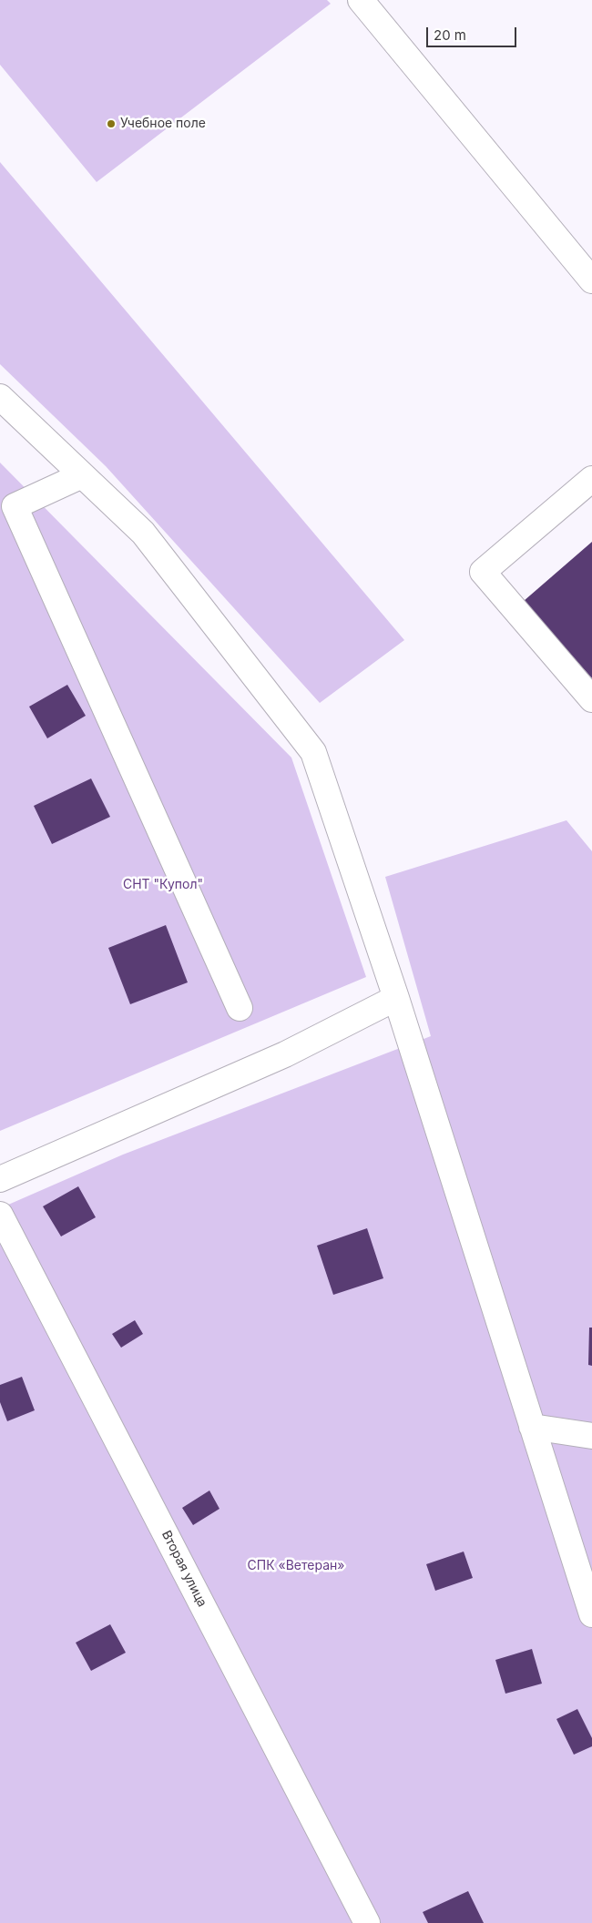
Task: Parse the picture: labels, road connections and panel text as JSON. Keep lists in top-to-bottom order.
{
  "streets": {
    "street": ["Вторая улица"]
  },
  "parks": ["СНТ \"Купол\"", "СПК «Ветеран»"],
  "places": ["Учебное поле"],
  "scale_bar": "20 m"
}
